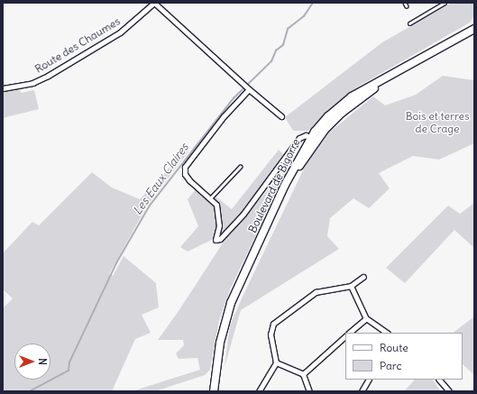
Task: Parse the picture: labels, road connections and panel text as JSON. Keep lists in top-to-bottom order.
{
  "streets": {
    "main road": ["Boulevard de Bigorre"],
    "street": ["Route des Chaumes"]
  },
  "water": ["Les Eaux Claires"],
  "parks": ["Bois et terres de Crage"],
  "legend": ["Route", "Parc"],
  "north": "right"
}
